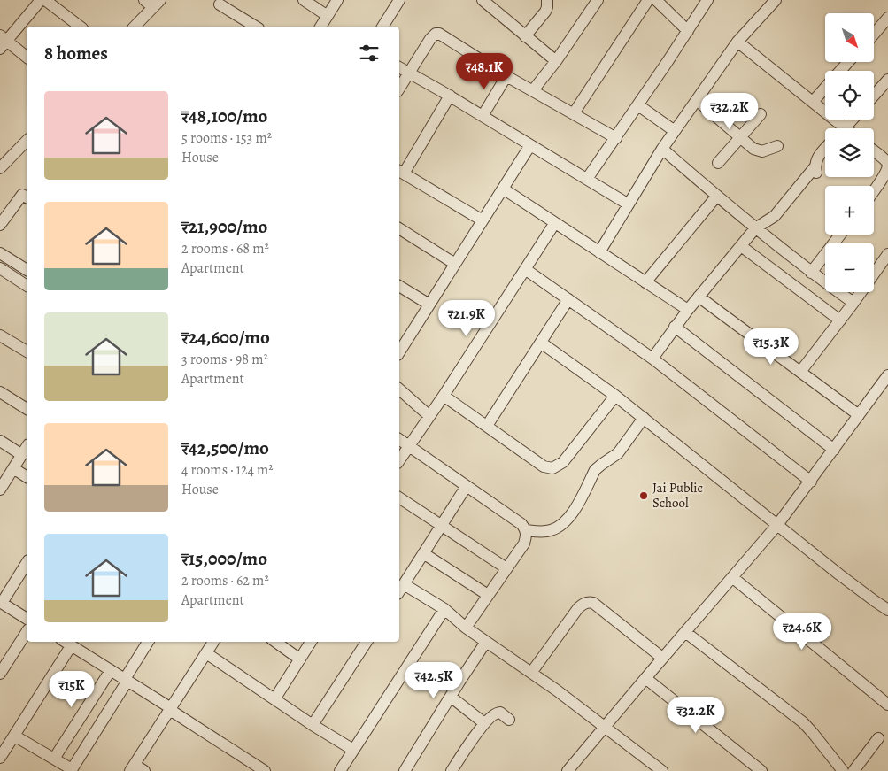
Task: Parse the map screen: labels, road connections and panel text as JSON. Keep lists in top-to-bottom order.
{
  "places": ["Jai Public School"],
  "north": "bottom right",
  "page": {
    "map_buttons": ["+", "−"],
    "heading": "8 homes",
    "price": [
      "₹48.1K",
      "₹32.2K",
      "₹21.9K",
      "₹15.3K",
      "₹24.6K",
      "₹42.5K",
      "₹15K",
      "₹32.2K"
    ],
    "list": [
      {
        "name": "₹48,100/mo",
        "note": "5 rooms · 153 m² · House"
      },
      {
        "name": "₹21,900/mo",
        "note": "2 rooms · 68 m² · Apartment"
      },
      {
        "name": "₹24,600/mo",
        "note": "3 rooms · 98 m² · Apartment"
      },
      {
        "name": "₹42,500/mo",
        "note": "4 rooms · 124 m² · House"
      },
      {
        "name": "₹15,000/mo",
        "note": "2 rooms · 62 m² · Apartment"
      }
    ]
  }
}
